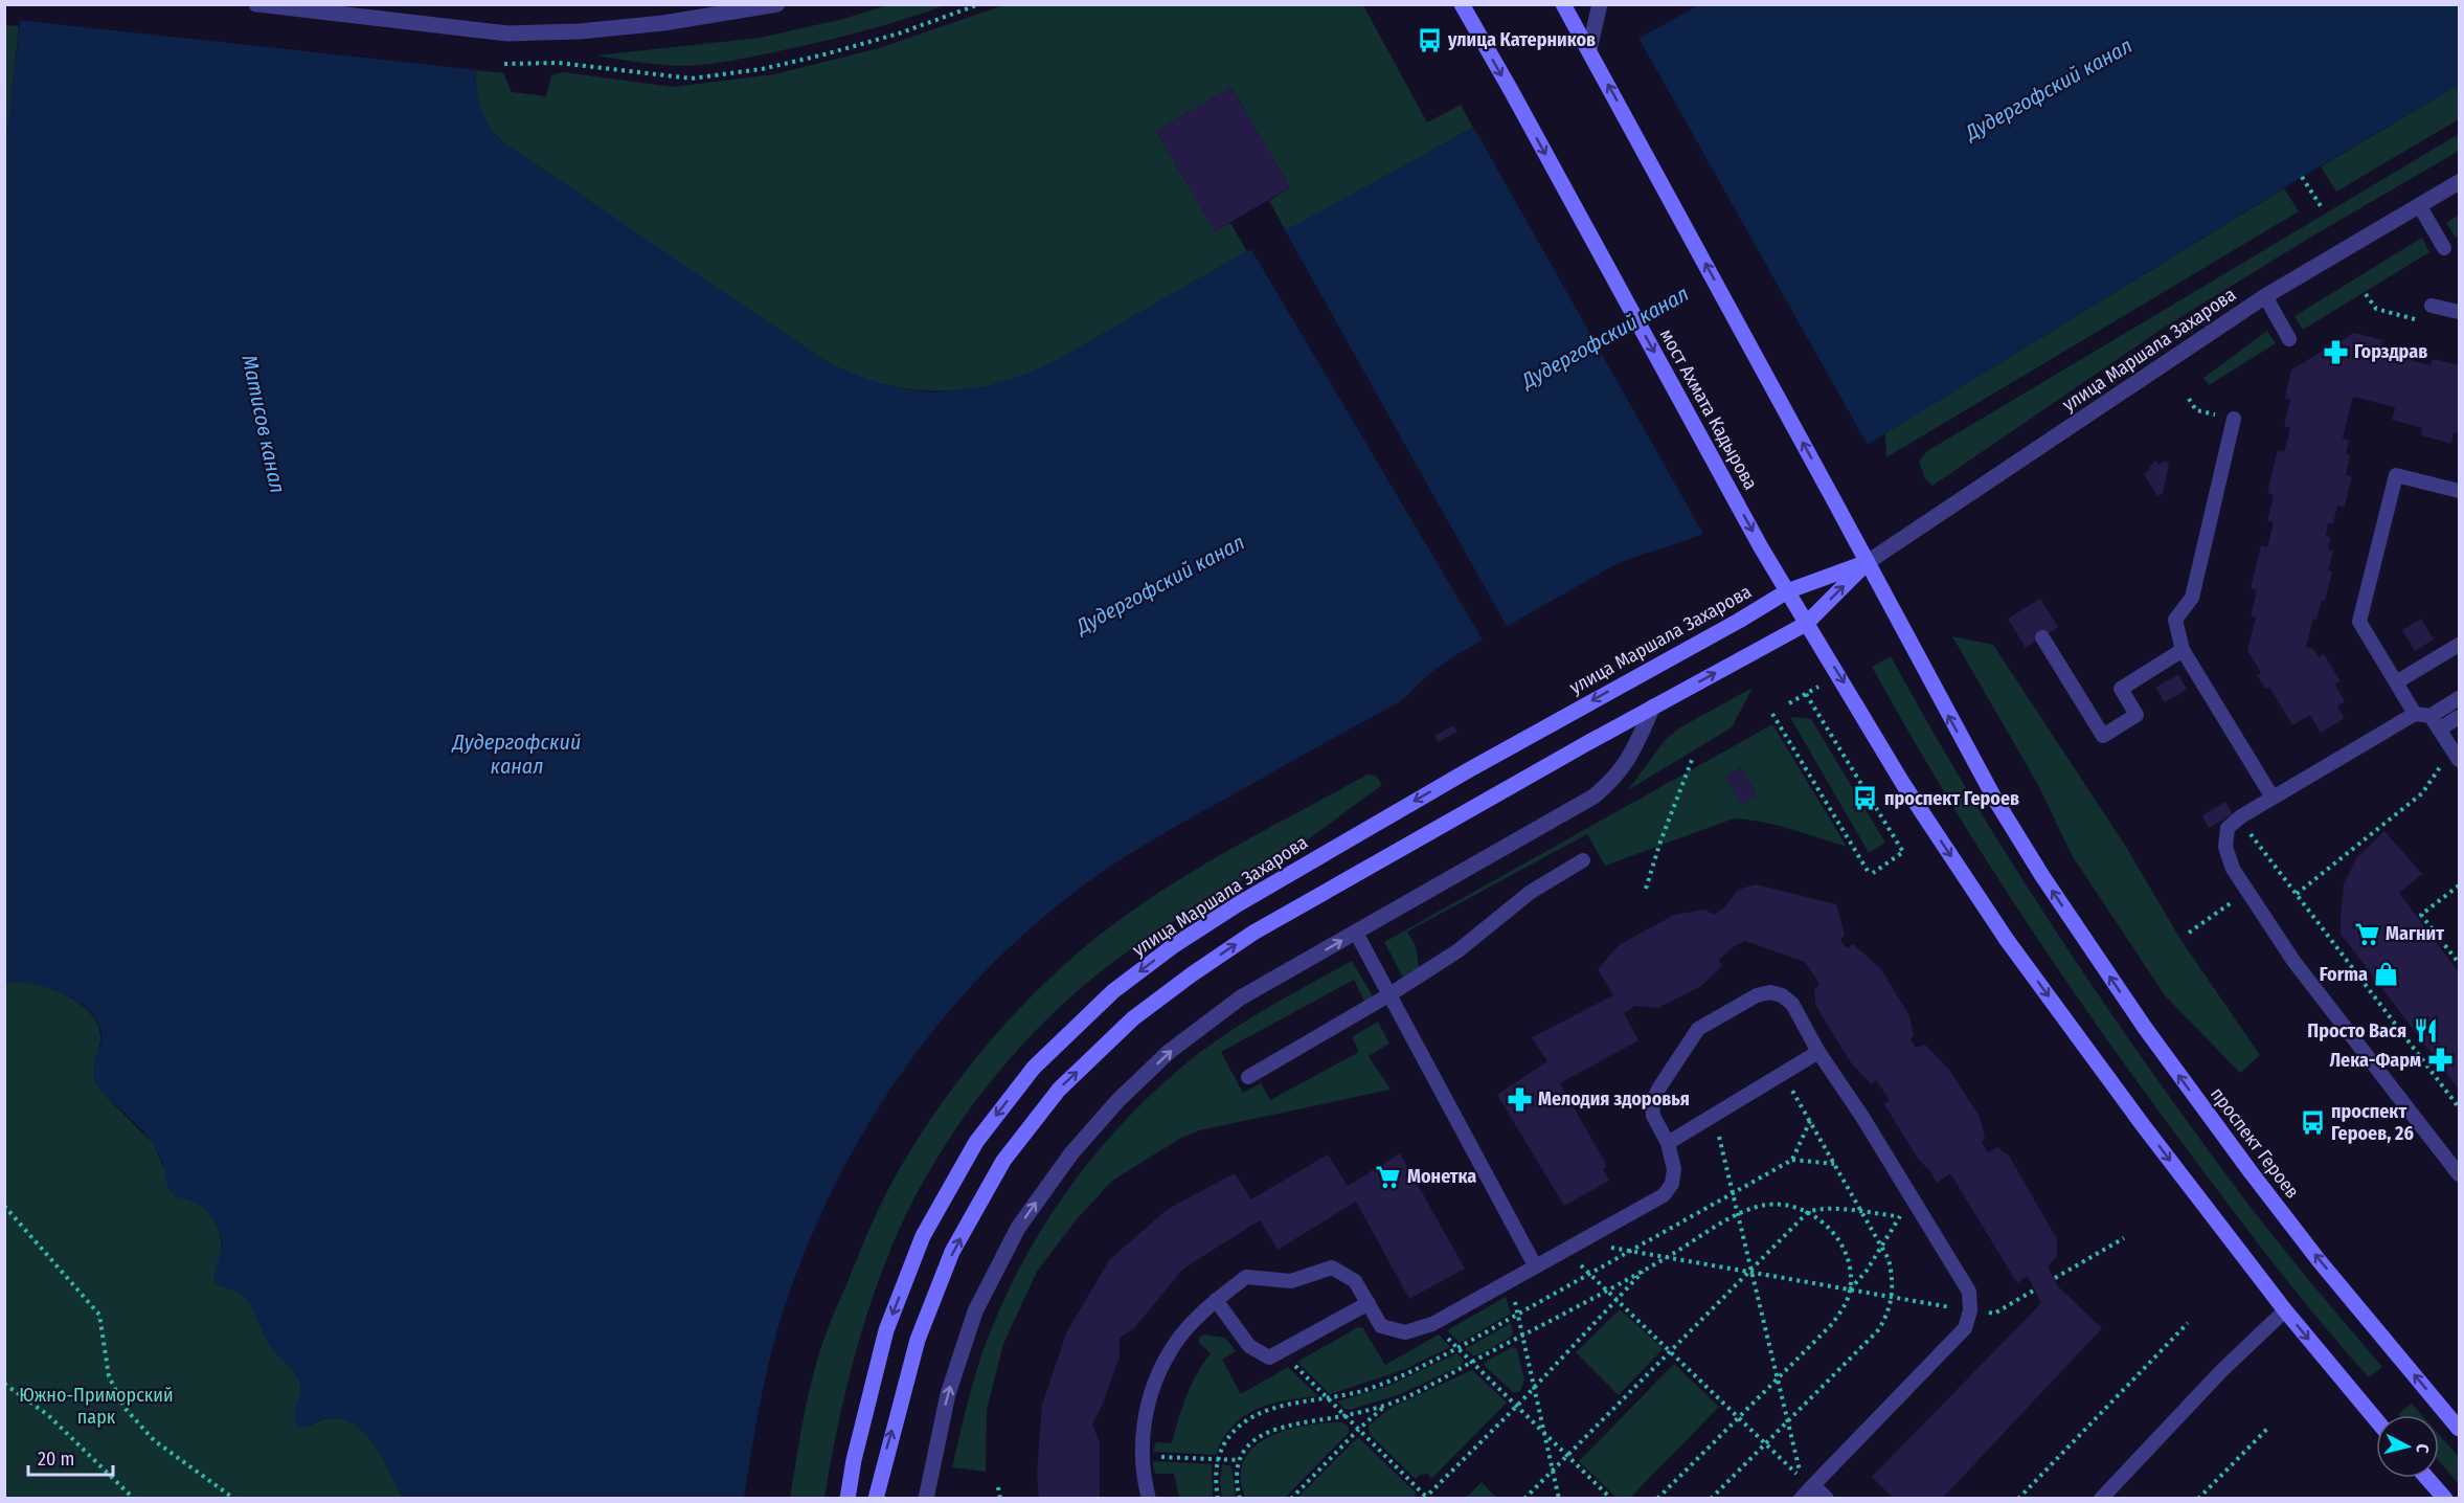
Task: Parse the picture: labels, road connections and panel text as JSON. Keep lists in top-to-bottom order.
{
  "streets": {
    "street": ["улица Маршала Захарова", "мост Ахмата Кадырова", "проспект Героев"]
  },
  "crossings": [
    ["улица Маршала Захарова", "мост Ахмата Кадырова"],
    ["улица Маршала Захарова", "проспект Героев"]
  ],
  "one_way": ["мост Ахмата Кадырова"],
  "water": ["Дудергофский канал", "Матисов канал"],
  "parks": ["Южно-Приморский парк"],
  "places": {
    "bus stop": ["улица Катерников", "проспект Героев", "проспект Героев, 26"],
    "pharmacy": ["Горздрав", "Лека-Фарм", "Мелодия здоровья"],
    "supermarket": ["Магнит", "Монетка"],
    "shop": ["Forma"],
    "restaurant": ["Просто Вася"]
  },
  "scale_bar": "20 m",
  "north": "right"
}
